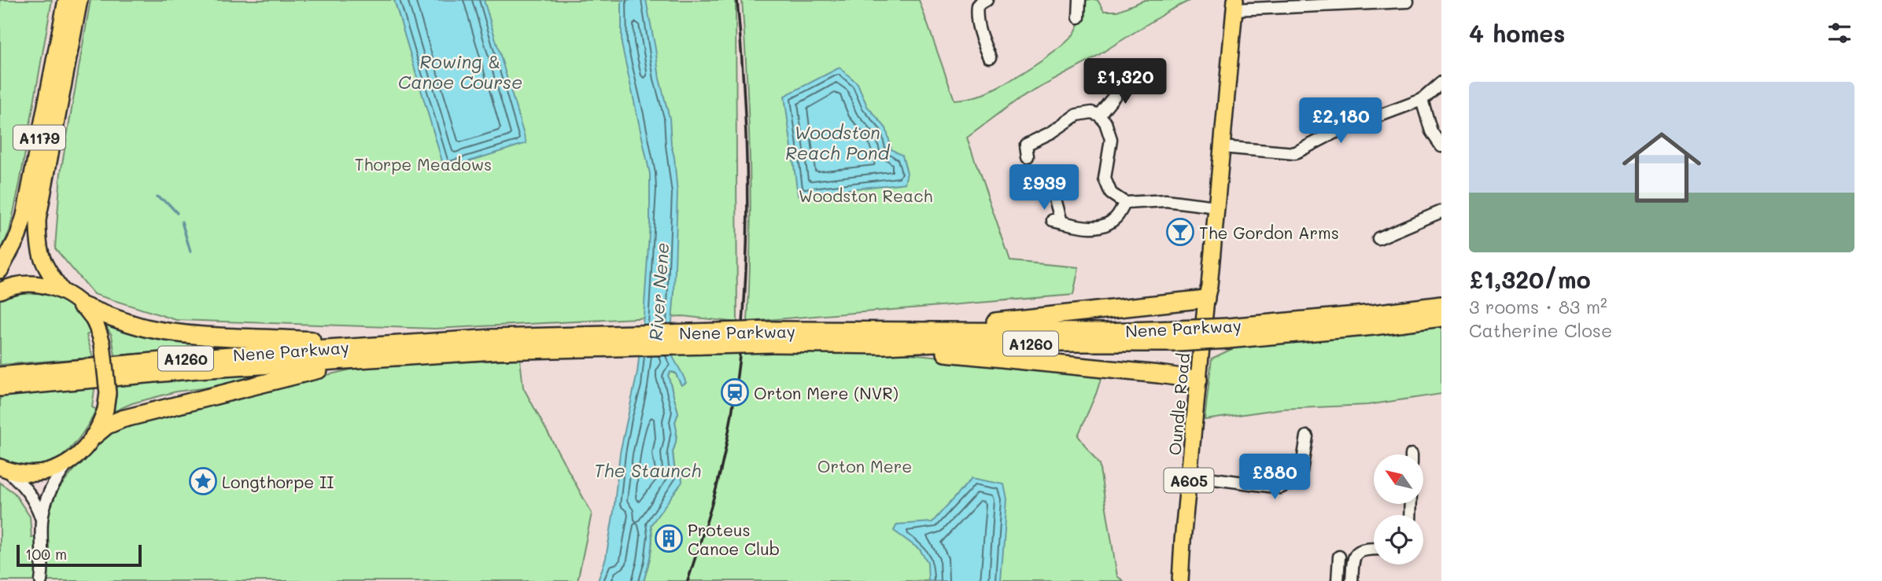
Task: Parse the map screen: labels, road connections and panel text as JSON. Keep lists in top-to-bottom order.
{
  "streets": {
    "highway": ["Nene Parkway", "A1260"],
    "main road": ["A1179", "Oundle Road", "A605"]
  },
  "water": [
    "Rowing & Canoe Course",
    "Woodston Reach Pond",
    "River Nene",
    "The Staunch"
  ],
  "parks": ["Thorpe Meadows", "Woodston Reach", "Orton Mere"],
  "places": {
    "bar": ["The Gordon Arms"],
    "station": ["Orton Mere (NVR)"],
    "place": ["Longthorpe II"],
    "building": ["Proteus Canoe Club"]
  },
  "scale_bar": "100 m",
  "north": "top left",
  "page": {
    "heading": "4 homes",
    "price": [
      "£1,320",
      "£2,180",
      "£939",
      "£880"
    ],
    "list": [
      {
        "name": "£1,320/mo",
        "note": "3 rooms · 83 m² · Catherine Close"
      }
    ],
    "scale": "100 m"
  }
}
